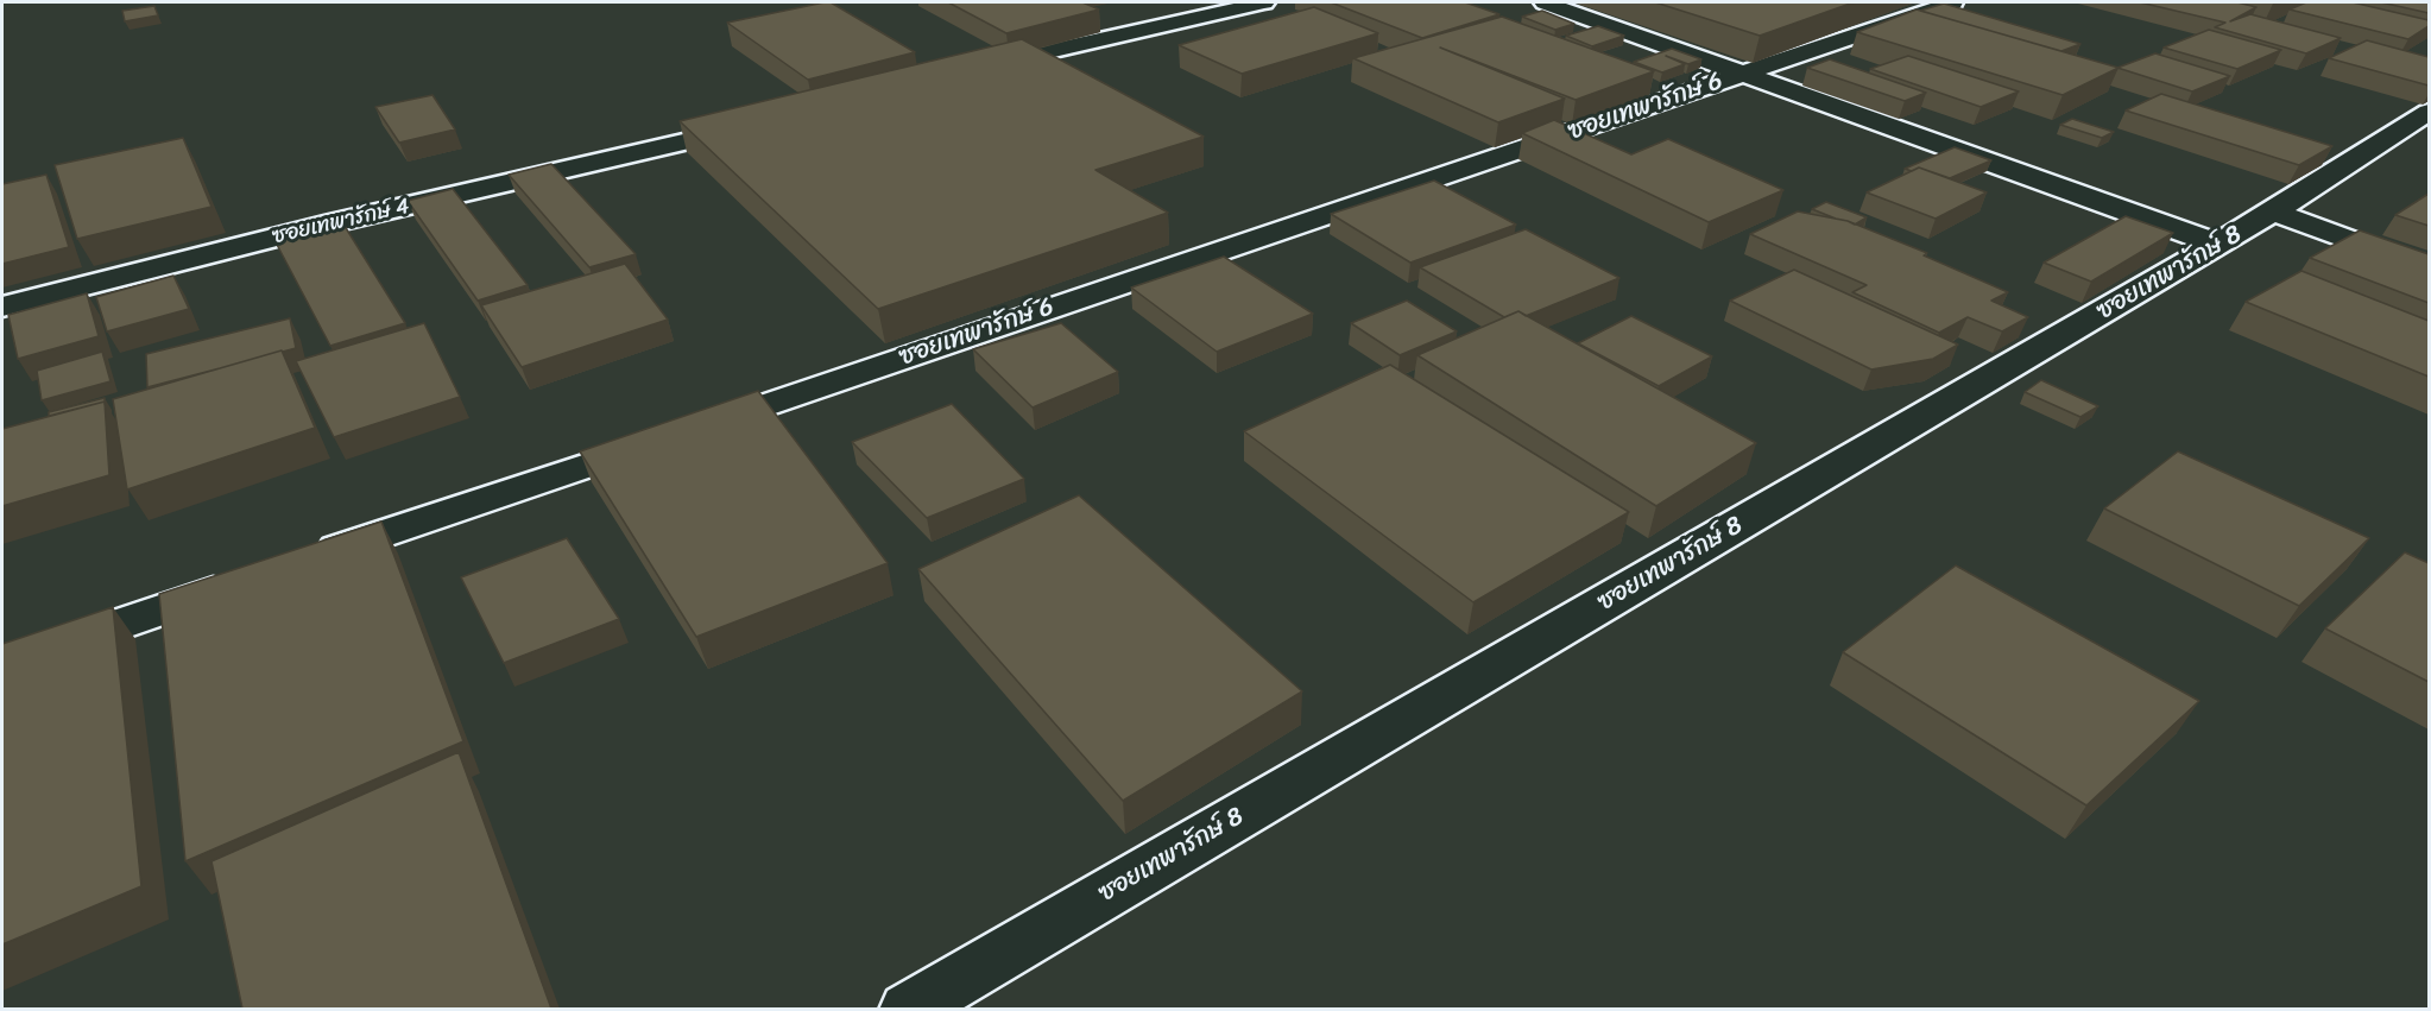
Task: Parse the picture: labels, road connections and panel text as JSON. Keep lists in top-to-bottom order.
{
  "streets": {
    "street": ["ซอยเทพารักษ์ 6", "ซอยเทพารักษ์ 4", "ซอยเทพารักษ์ 8"]
  }
}
